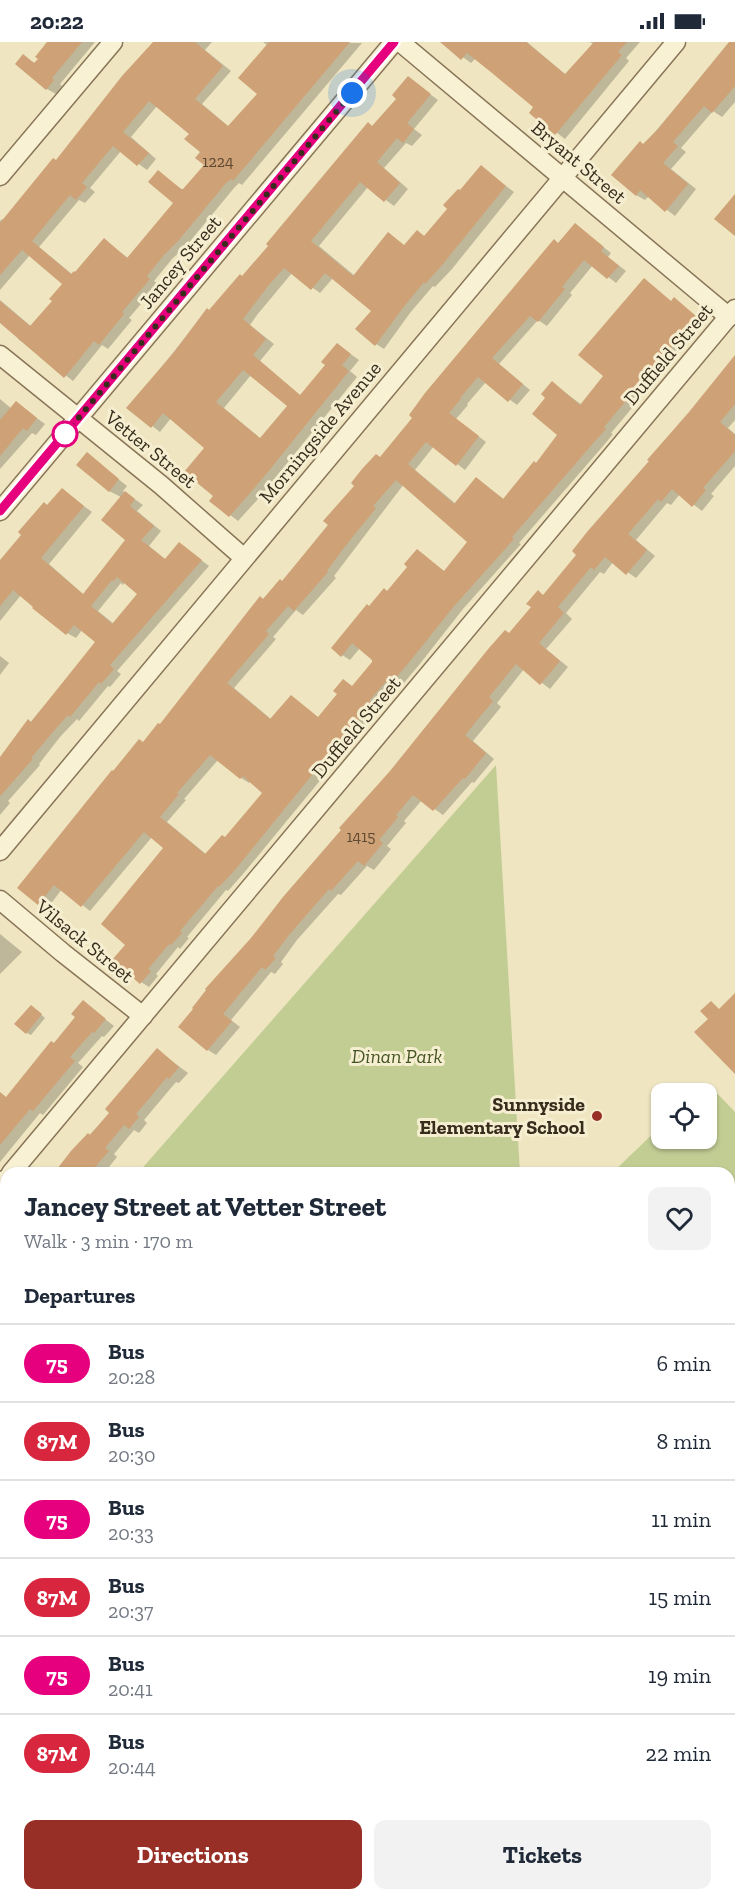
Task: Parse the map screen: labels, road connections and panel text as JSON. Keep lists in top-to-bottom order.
{
  "streets": {
    "street": [
      "Bryant Street",
      "Jancey Street",
      "Duffield Street",
      "Morningside Avenue",
      "Vetter Street",
      "Vilsack Street"
    ]
  },
  "crossings": [
    ["Bryant Street", "Duffield Street"],
    ["Bryant Street", "Morningside Avenue"],
    ["Jancey Street", "Vetter Street"],
    ["Duffield Street", "Vilsack Street"],
    ["Morningside Avenue", "Vetter Street"]
  ],
  "parks": ["Dinan Park"],
  "places": ["Sunnyside Elementary School"],
  "lines": ["bus line 75"],
  "house_numbers": ["1224", "1415"],
  "page": {
    "status": "20:22",
    "heading": [
      ["Jancey Street at Vetter Street", "Walk · 3 min · 170 m"],
      "Departures"
    ],
    "list": [
      {
        "mark": "75",
        "name": "Bus",
        "note": "20:28",
        "value": "6 min"
      },
      {
        "mark": "87M",
        "name": "Bus",
        "note": "20:30",
        "value": "8 min"
      },
      {
        "mark": "75",
        "name": "Bus",
        "note": "20:33",
        "value": "11 min"
      },
      {
        "mark": "87M",
        "name": "Bus",
        "note": "20:37",
        "value": "15 min"
      },
      {
        "mark": "75",
        "name": "Bus",
        "note": "20:41",
        "value": "19 min"
      },
      {
        "mark": "87M",
        "name": "Bus",
        "note": "20:44",
        "value": "22 min"
      }
    ],
    "buttons": ["Directions", "Tickets"]
  }
}
